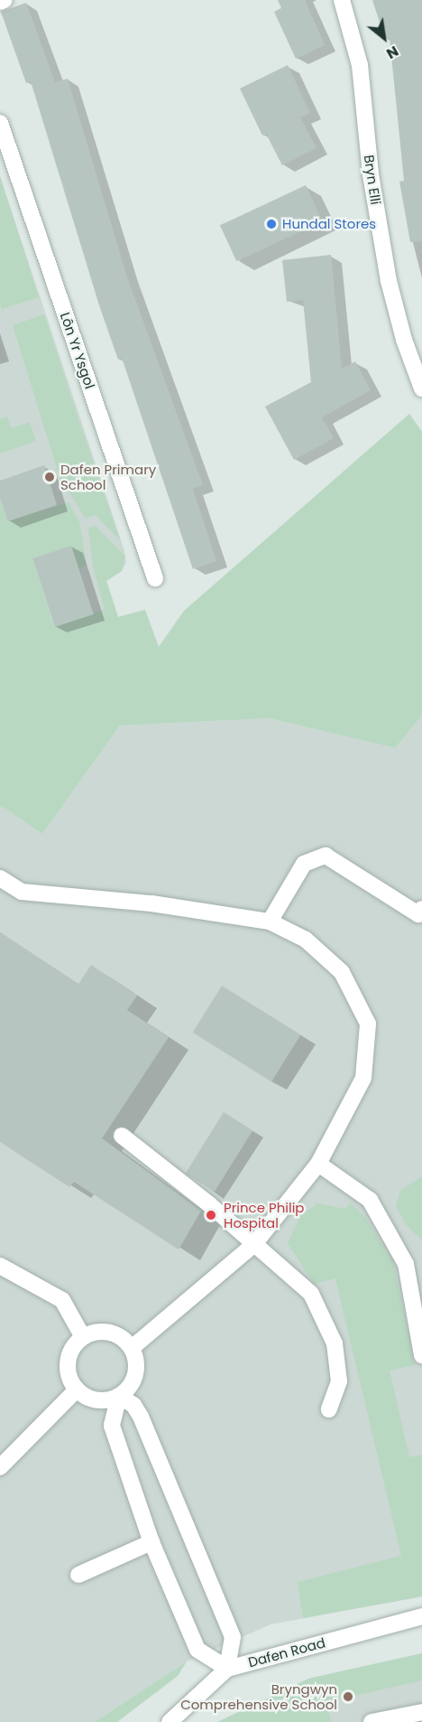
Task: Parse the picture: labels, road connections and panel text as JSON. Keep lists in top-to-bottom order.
{
  "streets": {
    "street": ["Bryn Elli", "Lôn Yr Ysgol", "Dafen Road"]
  },
  "places": [
    "Hundal Stores",
    "Dafen Primary School",
    "Prince Philip Hospital",
    "Bryngwyn Comprehensive School"
  ],
  "north": "bottom right"
}
